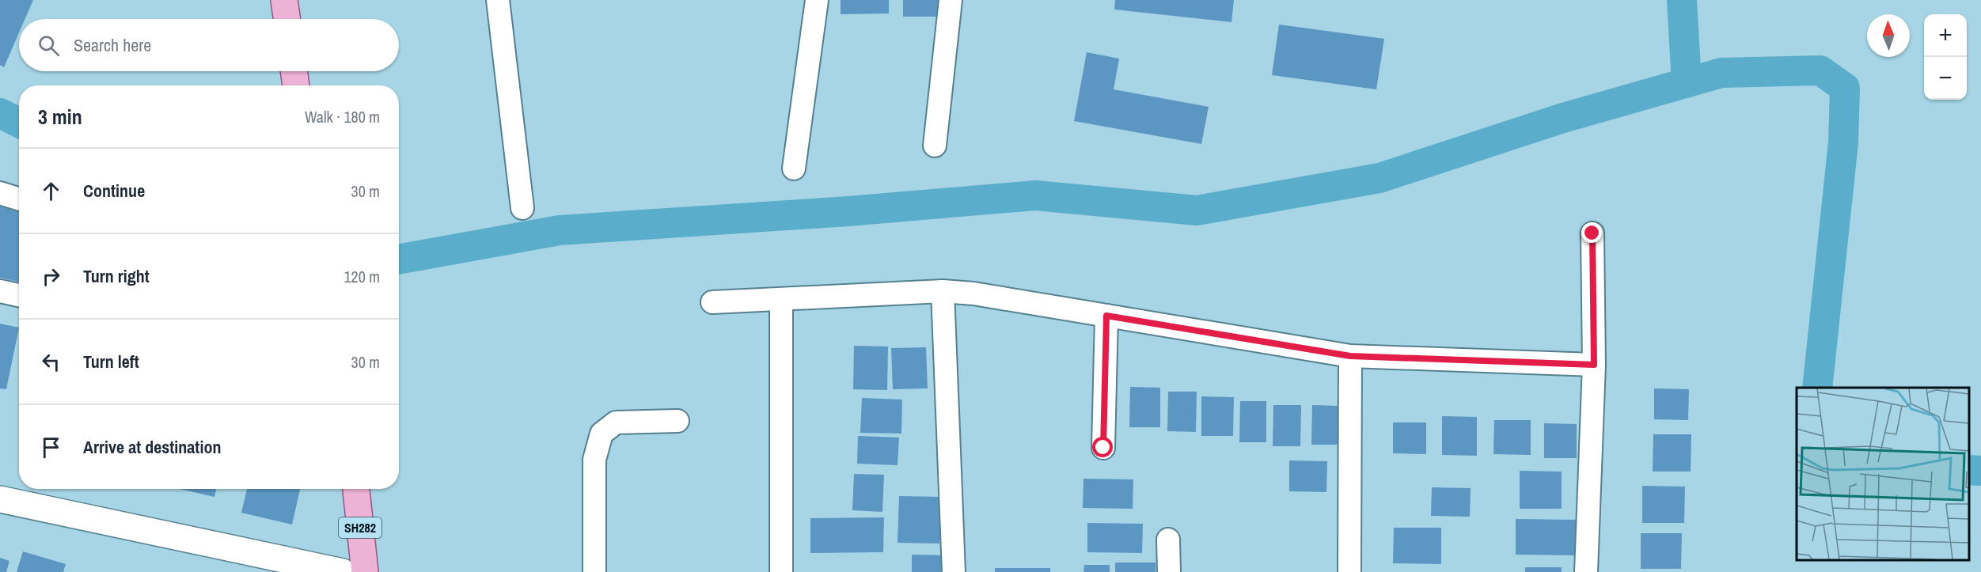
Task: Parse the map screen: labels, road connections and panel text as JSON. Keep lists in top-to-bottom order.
{
  "streets": {
    "main road": ["SH282"]
  },
  "north": "top",
  "page": {
    "map_buttons": ["+", "−"],
    "search": "Search here",
    "heading": ["3 min", "Walk · 180 m"],
    "list": [
      ["Continue", "30 m"],
      ["Turn right", "120 m"],
      ["Turn left", "30 m"],
      "Arrive at destination"
    ]
  }
}
